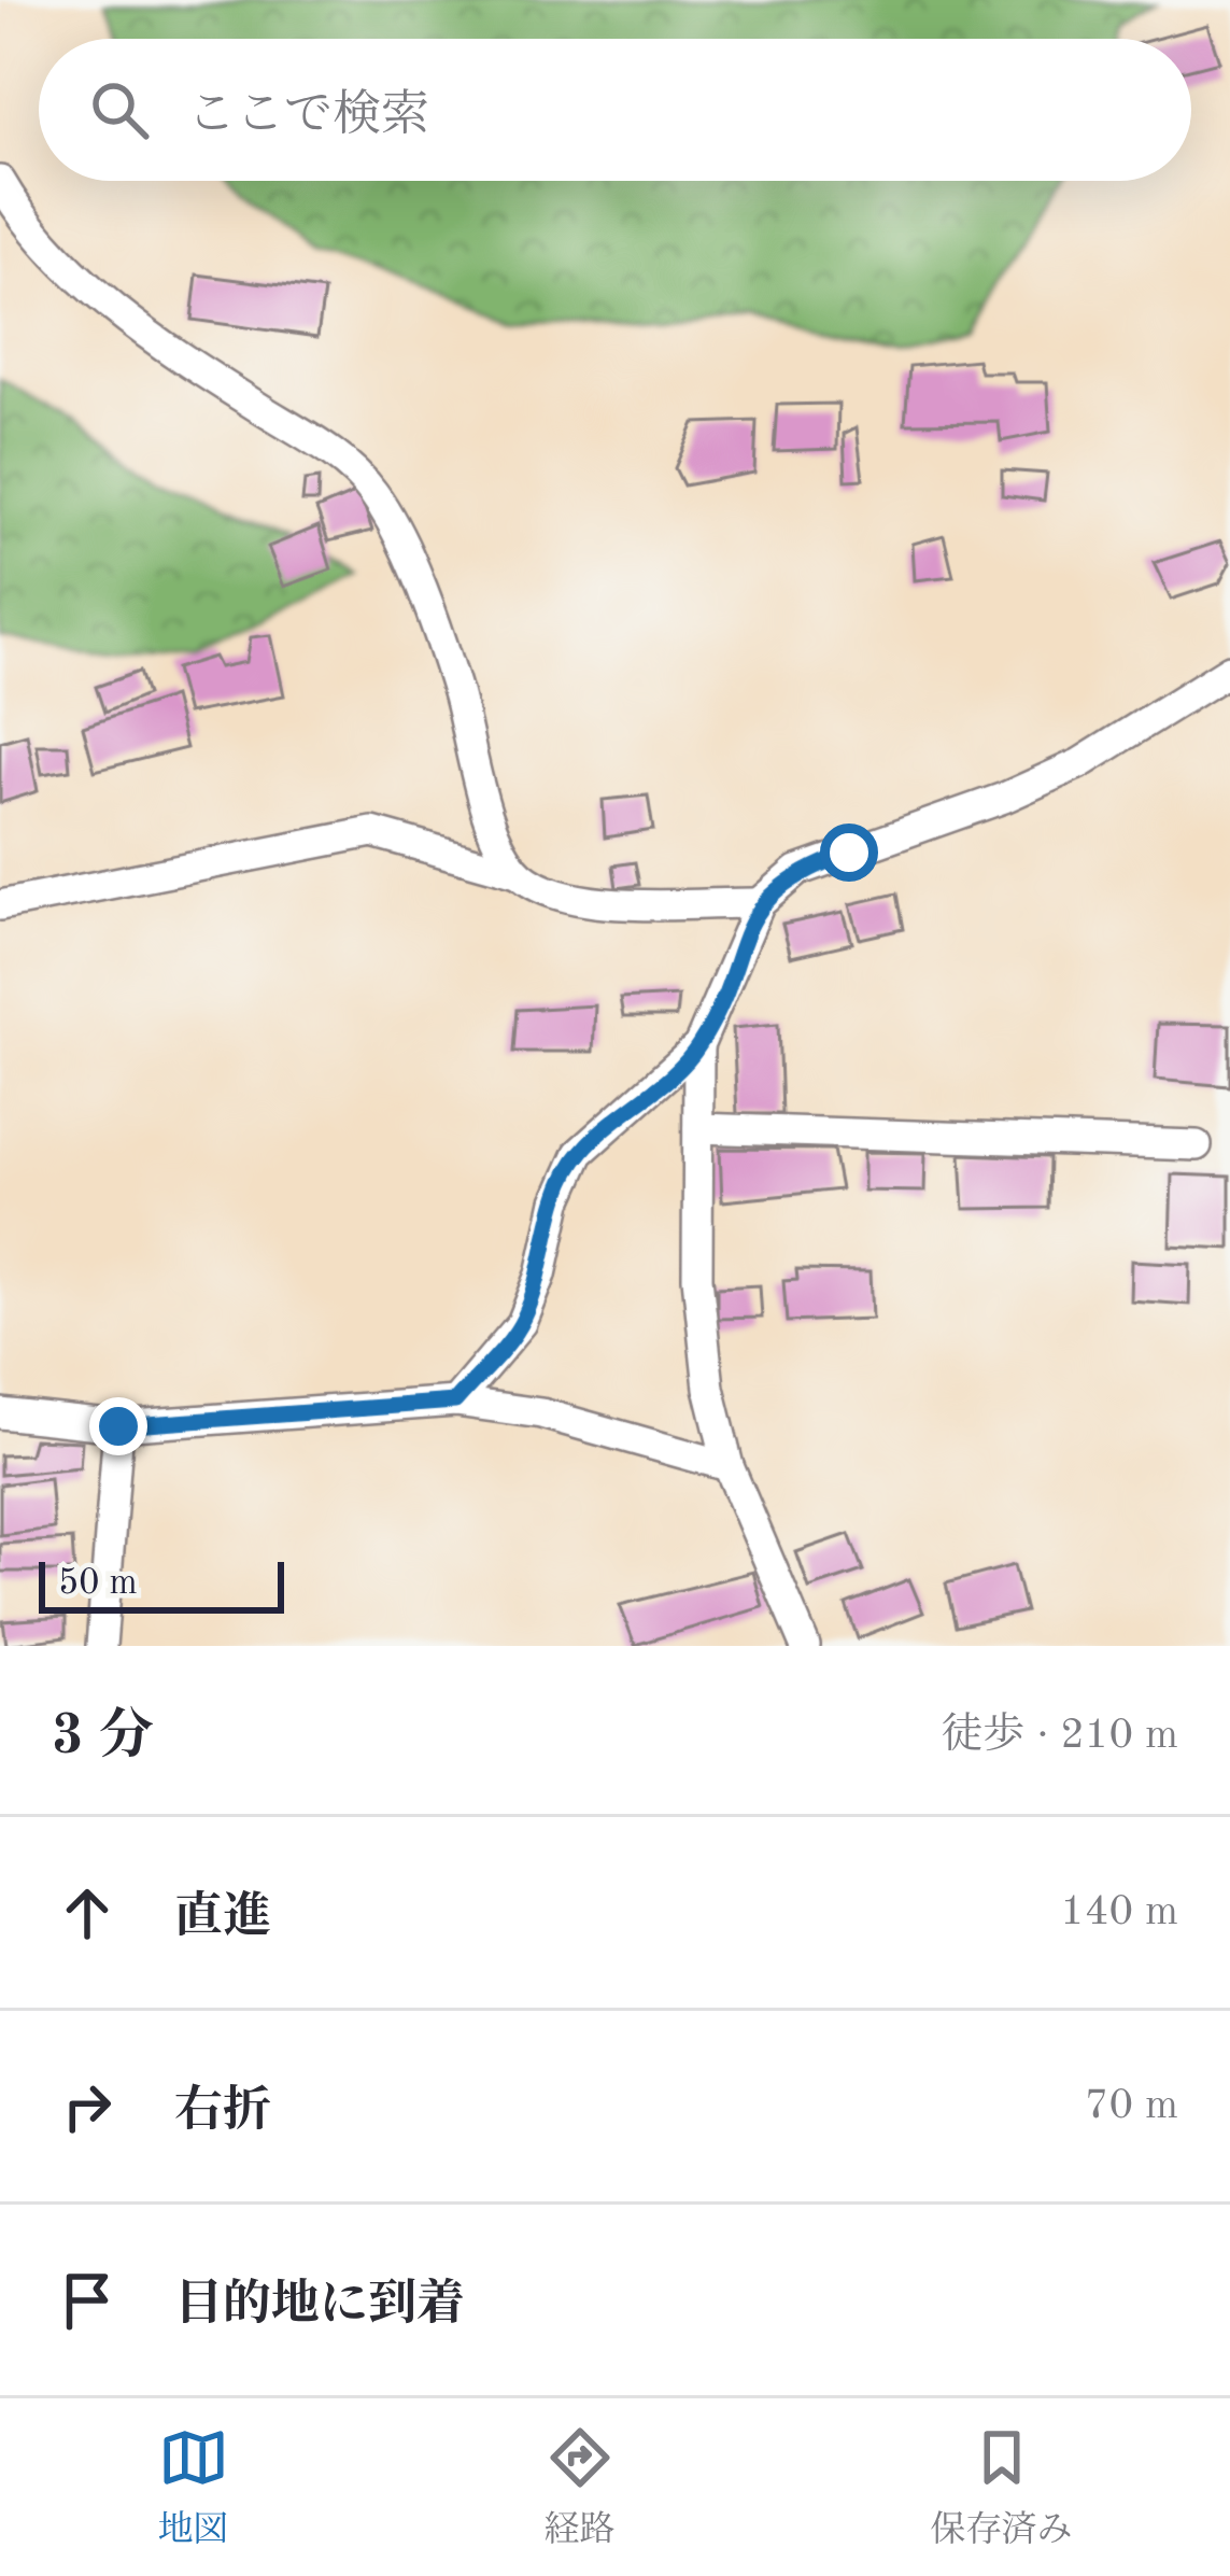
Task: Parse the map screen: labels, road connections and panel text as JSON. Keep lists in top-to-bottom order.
{
  "scale_bar": "50 m",
  "page": {
    "search": "ここで検索",
    "scale": "50 m",
    "heading": ["3 分", "徒歩 · 210 m"],
    "list": [
      ["直進", "140 m"],
      ["右折", "70 m"],
      "目的地に到着"
    ],
    "nav": ["地図", "経路", "保存済み"]
  }
}
